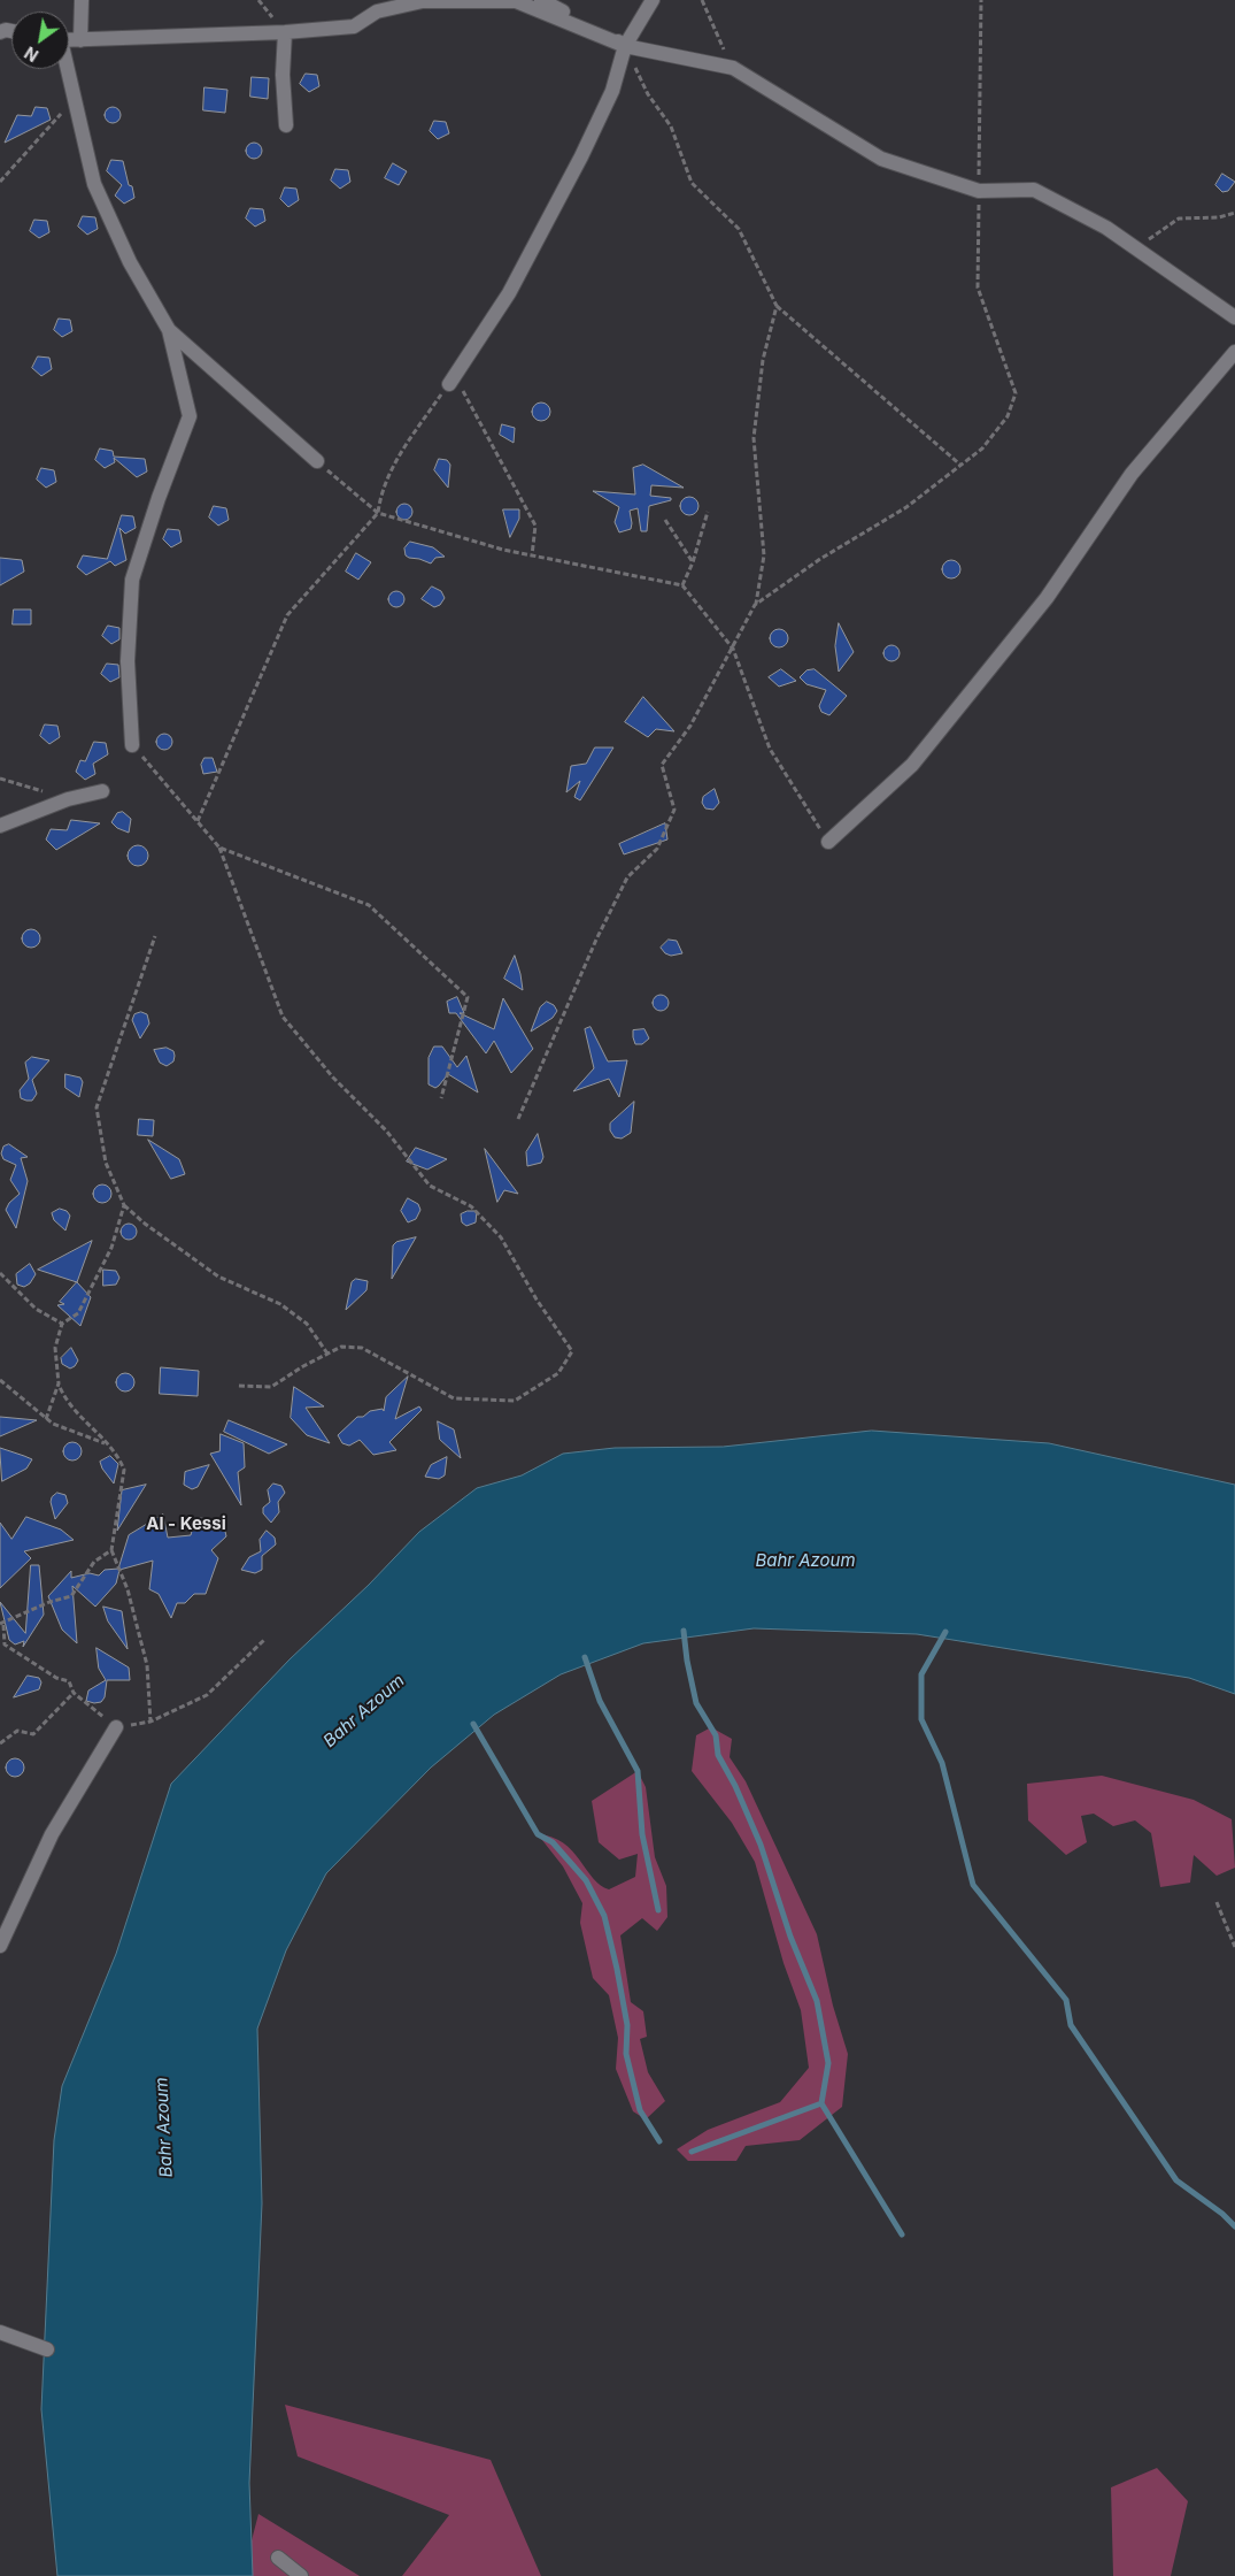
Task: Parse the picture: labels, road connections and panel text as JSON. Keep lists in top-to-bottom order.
{
  "districts": ["Al - Kessi"],
  "water": ["Bahr Azoum"],
  "north": "bottom left"
}
